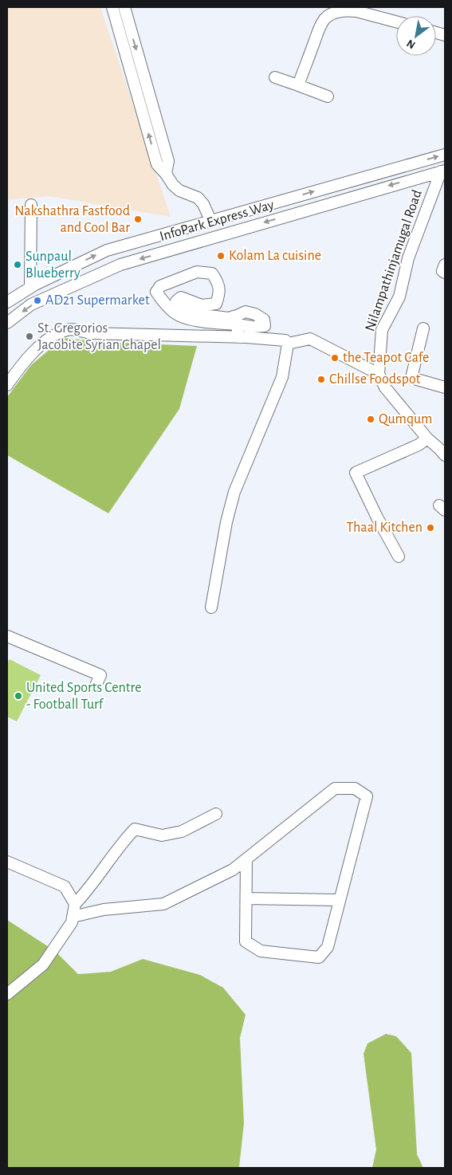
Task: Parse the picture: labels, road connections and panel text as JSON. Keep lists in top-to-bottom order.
{
  "streets": {
    "street": ["InfoPark Express Way", "Nilampathinjamugal Road"]
  },
  "crossings": [
    ["InfoPark Express Way", "Nilampathinjamugal Road"]
  ],
  "places": [
    "Nakshathra Fastfood and Cool Bar",
    "Kolam La cuisine",
    "Sunpaul Blueberry",
    "AD21 Supermarket",
    "St. Gregorios Jacobite Syrian Chapel",
    "the Teapot Cafe",
    "Chillse Foodspot",
    "Qumqum",
    "Thaal Kitchen",
    "United Sports Centre - Football Turf"
  ],
  "north": "bottom left"
}
